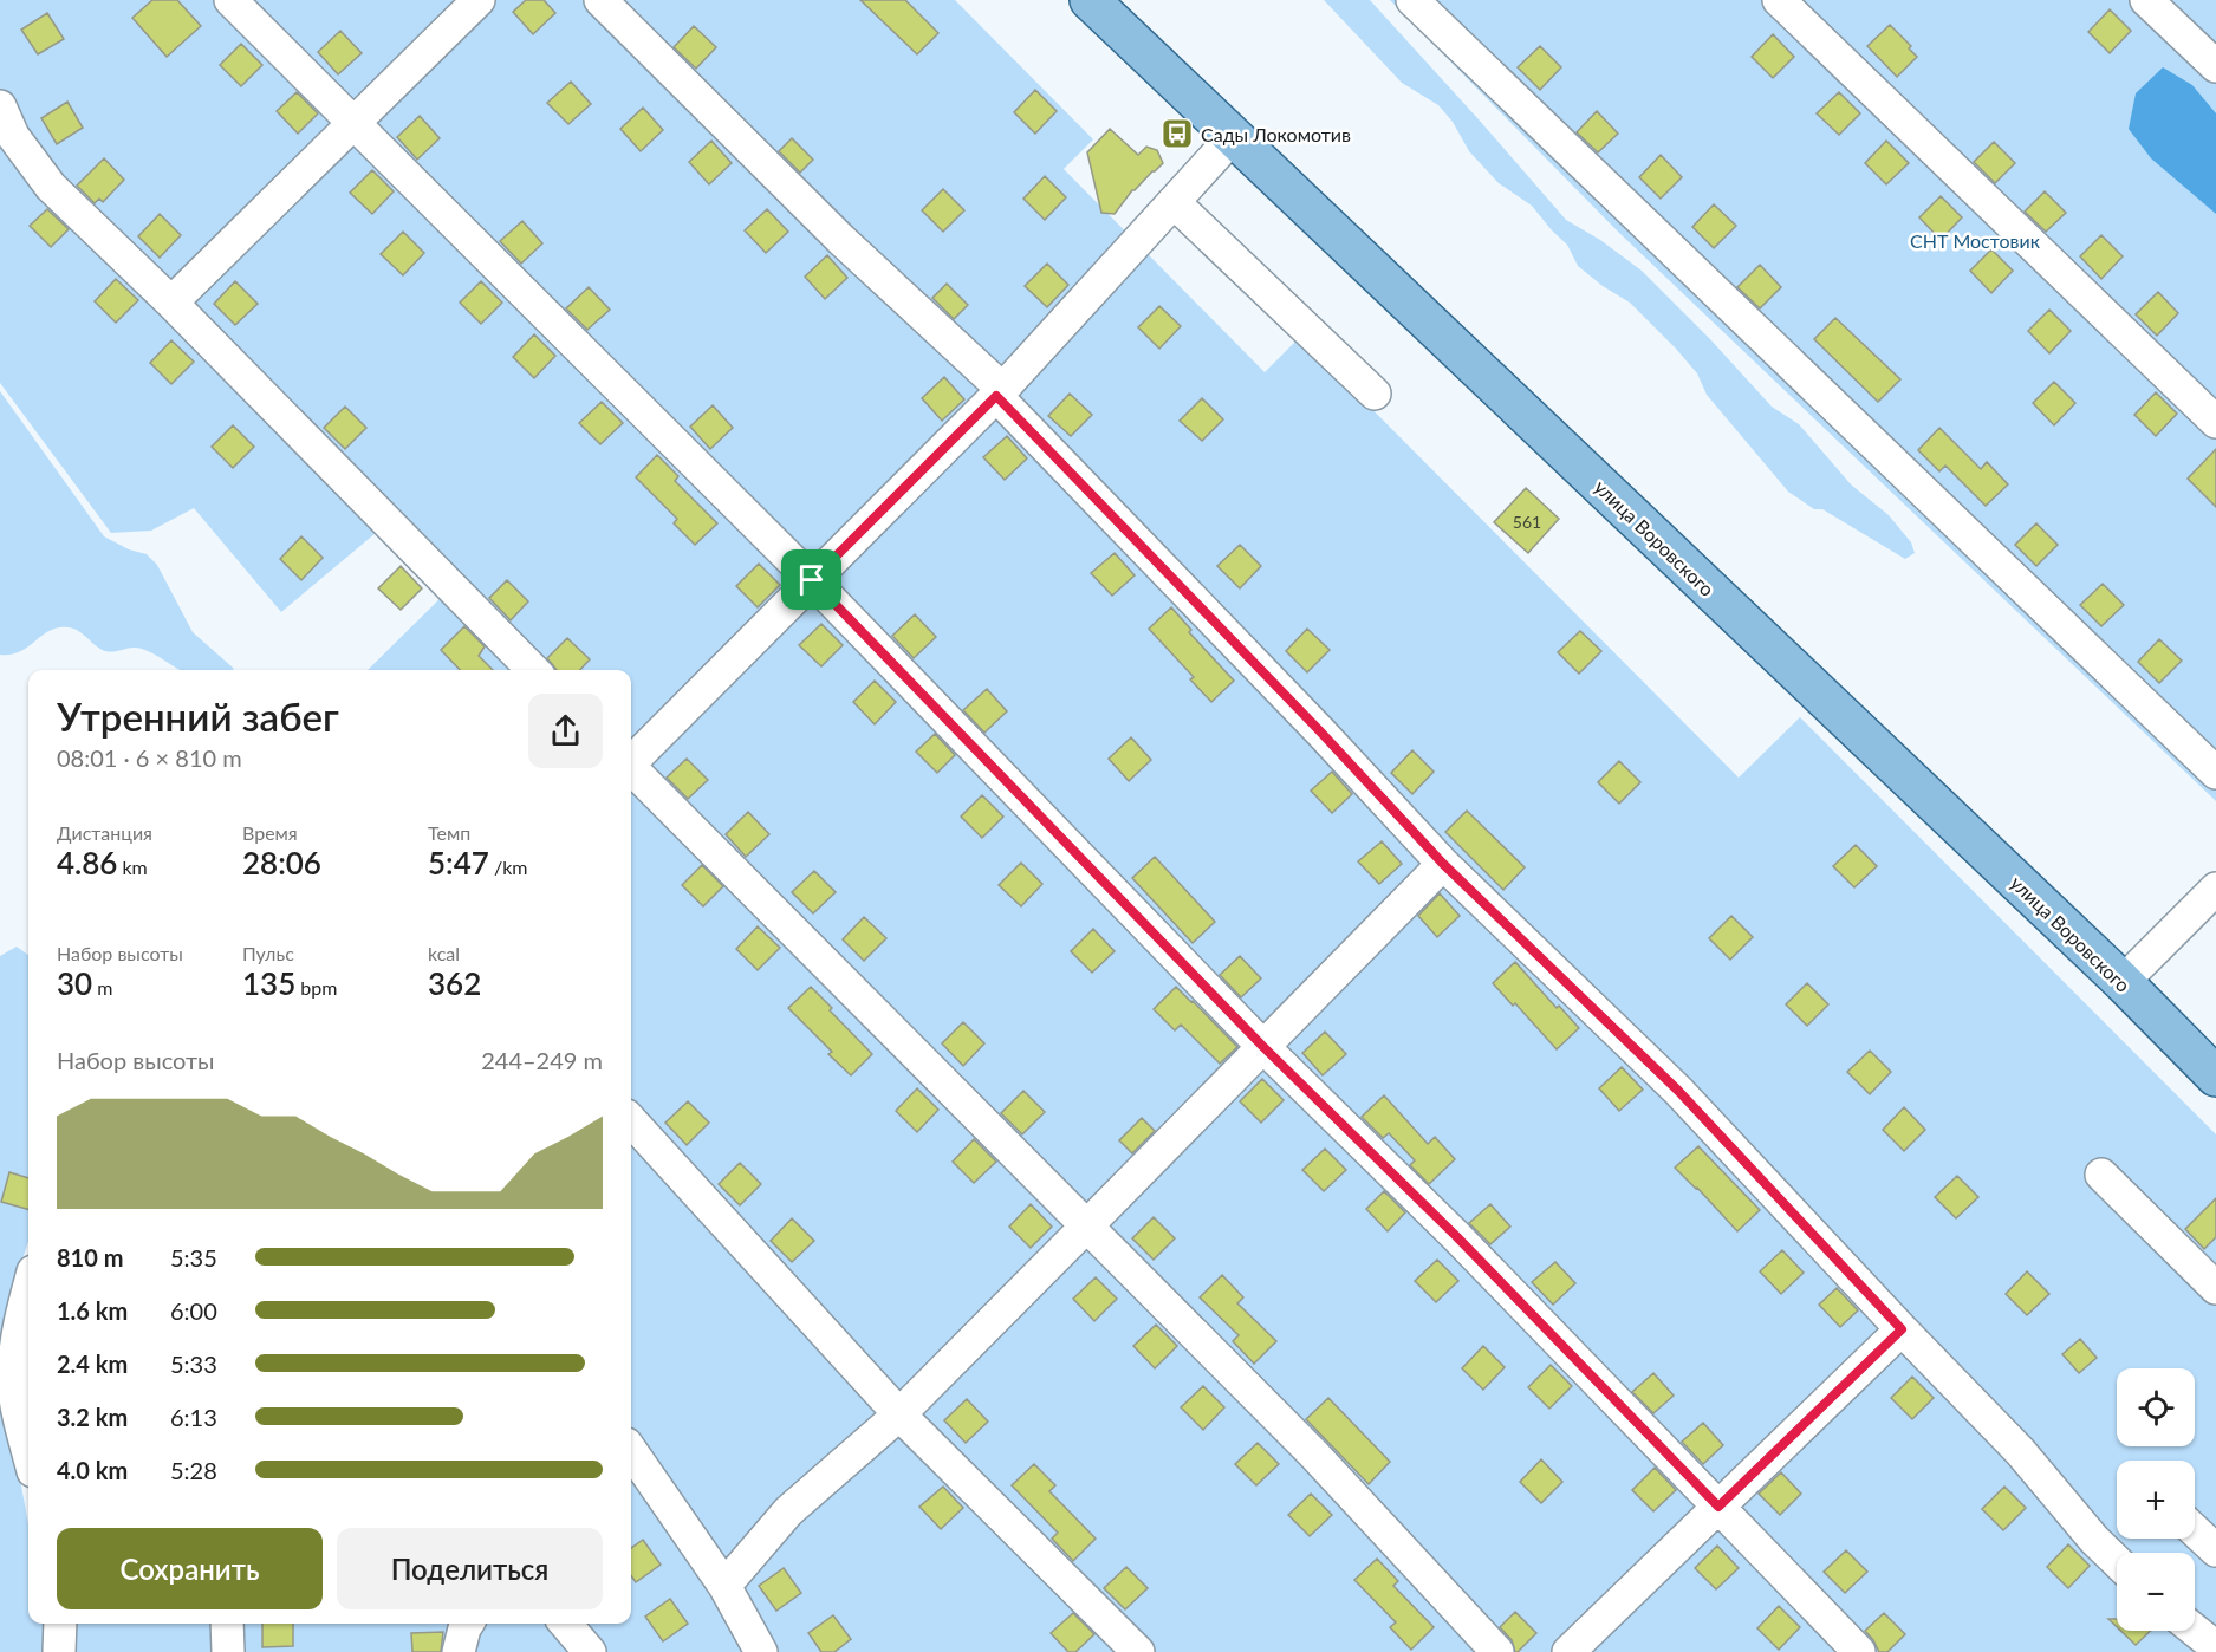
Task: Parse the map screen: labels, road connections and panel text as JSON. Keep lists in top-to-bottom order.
{
  "streets": {
    "main road": ["улица Воровского"]
  },
  "parks": ["СНТ Мостовик"],
  "places": {
    "bus stop": ["Сады Локомотив"]
  },
  "house_numbers": ["561"],
  "page": {
    "heading": ["Утренний забег", "08:01 · 6 × 810 m"],
    "stats": [
      ["Дистанция", "4.86 km"],
      ["Время", "28:06"],
      ["Темп", "5:47 /km"],
      ["Набор высоты", "30 m"],
      ["Пульс", "135 bpm"],
      ["kcal", "362"]
    ],
    "chart": ["Набор высоты", "244–249 m"],
    "list": [
      {
        "name": "810 m",
        "note": "5:35"
      },
      {
        "name": "1.6 km",
        "note": "6:00"
      },
      {
        "name": "2.4 km",
        "note": "5:33"
      },
      {
        "name": "3.2 km",
        "note": "6:13"
      },
      {
        "name": "4.0 km",
        "note": "5:28"
      }
    ],
    "map_buttons": ["+", "−"],
    "buttons": ["Сохранить", "Поделиться"]
  }
}
